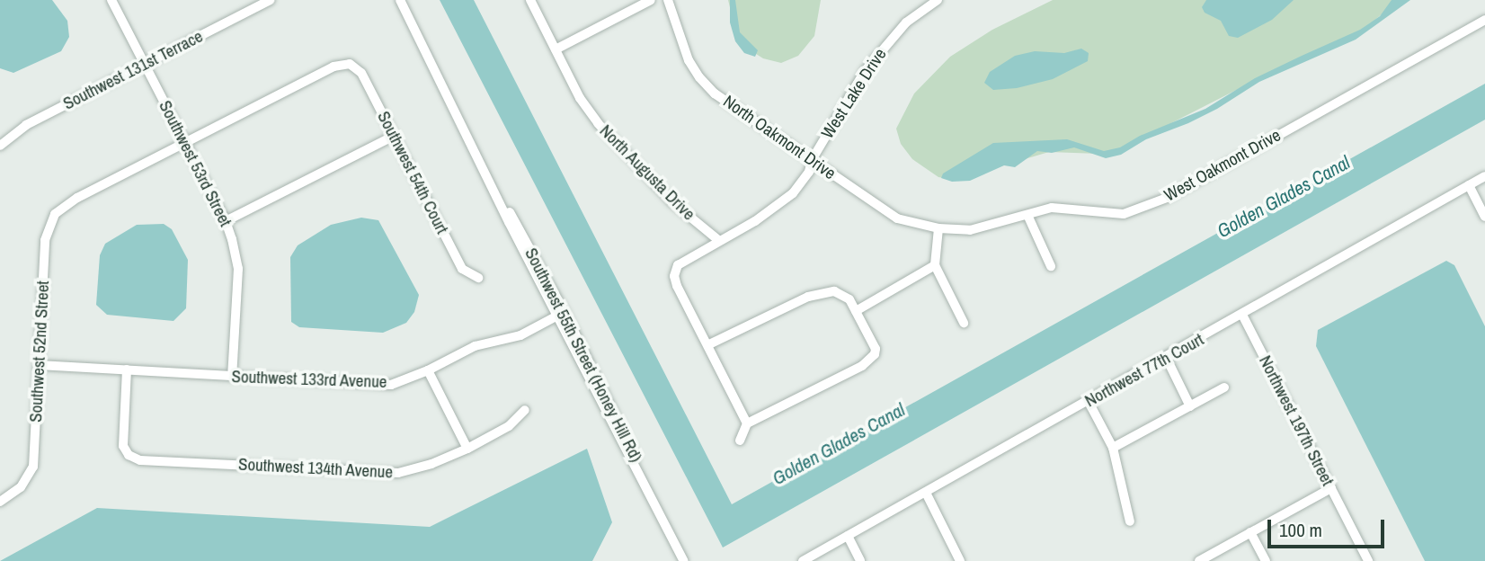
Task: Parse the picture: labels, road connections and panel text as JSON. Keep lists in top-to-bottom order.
{
  "streets": {
    "street": [
      "Southwest 131st Terrace",
      "West Lake Drive",
      "North Oakmont Drive",
      "Southwest 53rd Street",
      "West Oakmont Drive",
      "Southwest 54th Court",
      "North Augusta Drive",
      "Southwest 52nd Street",
      "Southwest 55th Street (Honey Hill Rd)",
      "Northwest 77th Court",
      "Southwest 133rd Avenue",
      "Northwest 197th Street",
      "Southwest 134th Avenue"
    ]
  },
  "crossings": [
    ["Southwest 131st Terrace", "Southwest 53rd Street"],
    ["West Lake Drive", "North Oakmont Drive"],
    ["West Lake Drive", "North Augusta Drive"],
    ["North Oakmont Drive", "West Oakmont Drive"],
    ["Southwest 53rd Street", "Southwest 54th Court"],
    ["Southwest 53rd Street", "Southwest 52nd Street"],
    ["Southwest 53rd Street", "Southwest 133rd Avenue"],
    ["Southwest 54th Court", "Southwest 52nd Street"],
    ["Southwest 52nd Street", "Southwest 133rd Avenue"],
    ["Southwest 55th Street (Honey Hill Rd)", "Southwest 133rd Avenue"],
    ["Northwest 77th Court", "Northwest 197th Street"],
    ["Southwest 133rd Avenue", "Southwest 134th Avenue"]
  ],
  "water": ["Golden Glades Canal"],
  "scale_bar": "100 m"
}
